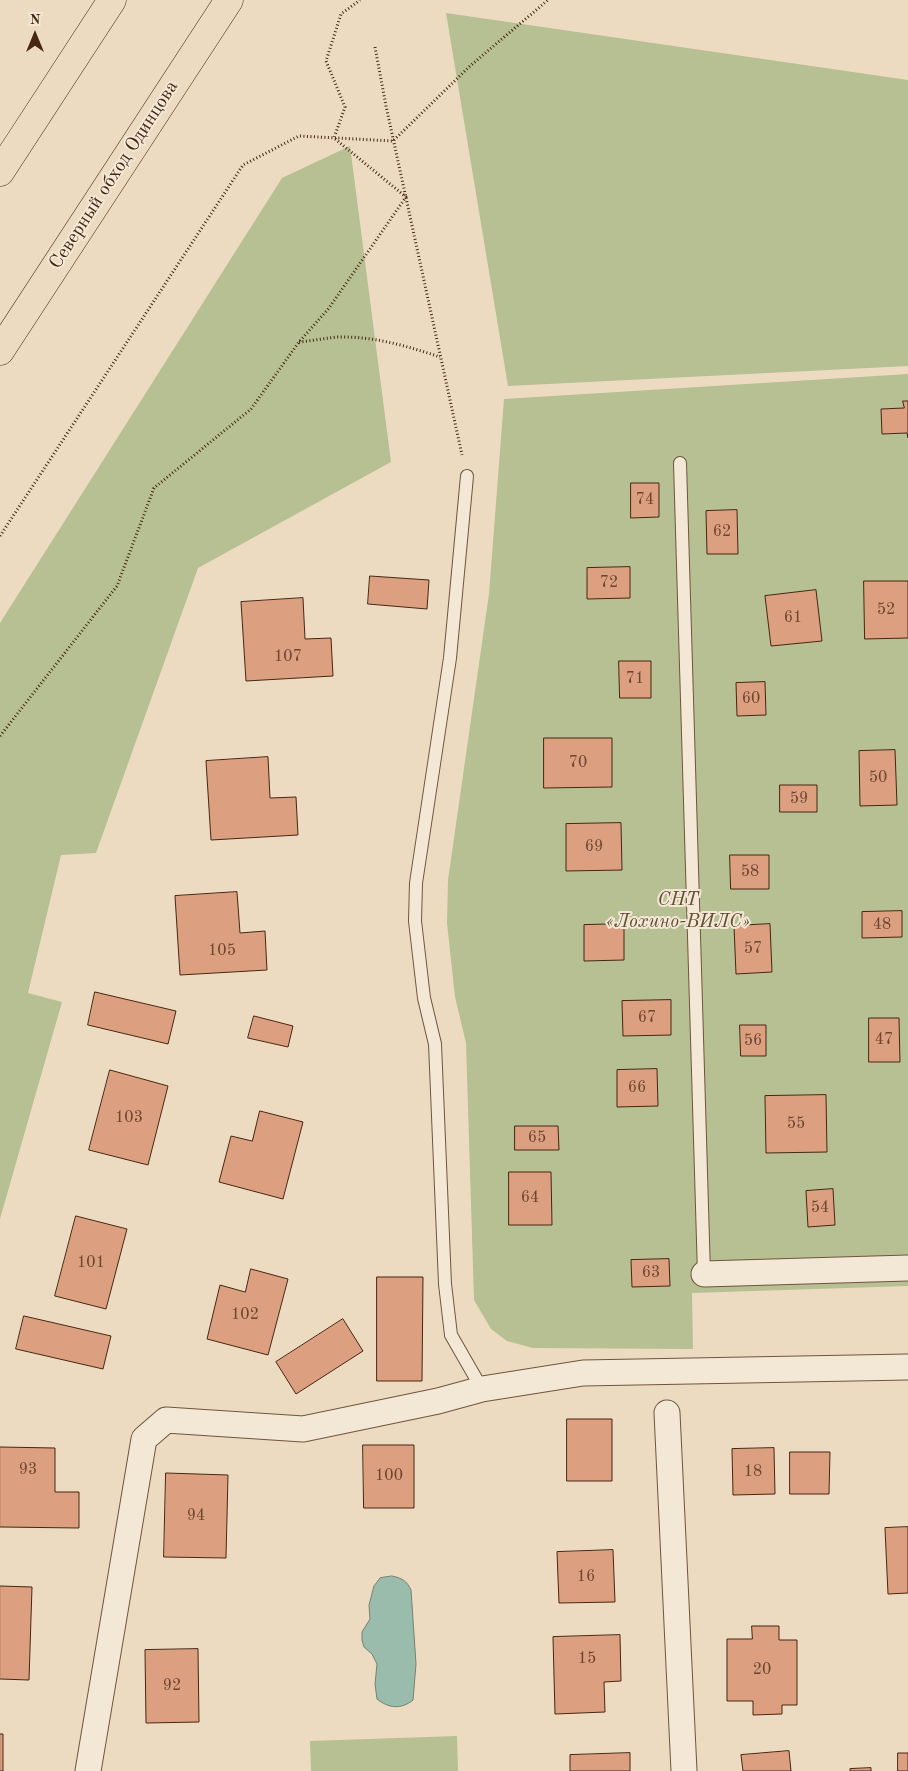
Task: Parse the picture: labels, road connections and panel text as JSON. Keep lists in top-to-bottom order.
{
  "streets": {
    "highway": ["Северный обход Одинцова"]
  },
  "parks": ["СНТ «Лохино-ВИЛС»"],
  "house_numbers": [
    "74",
    "62",
    "72",
    "52",
    "61",
    "107",
    "71",
    "60",
    "70",
    "50",
    "59",
    "69",
    "58",
    "48",
    "57",
    "105",
    "67",
    "47",
    "56",
    "66",
    "103",
    "55",
    "65",
    "64",
    "54",
    "101",
    "63",
    "102",
    "93",
    "18",
    "100",
    "94",
    "16",
    "15",
    "20",
    "92"
  ],
  "north": "top"
}
